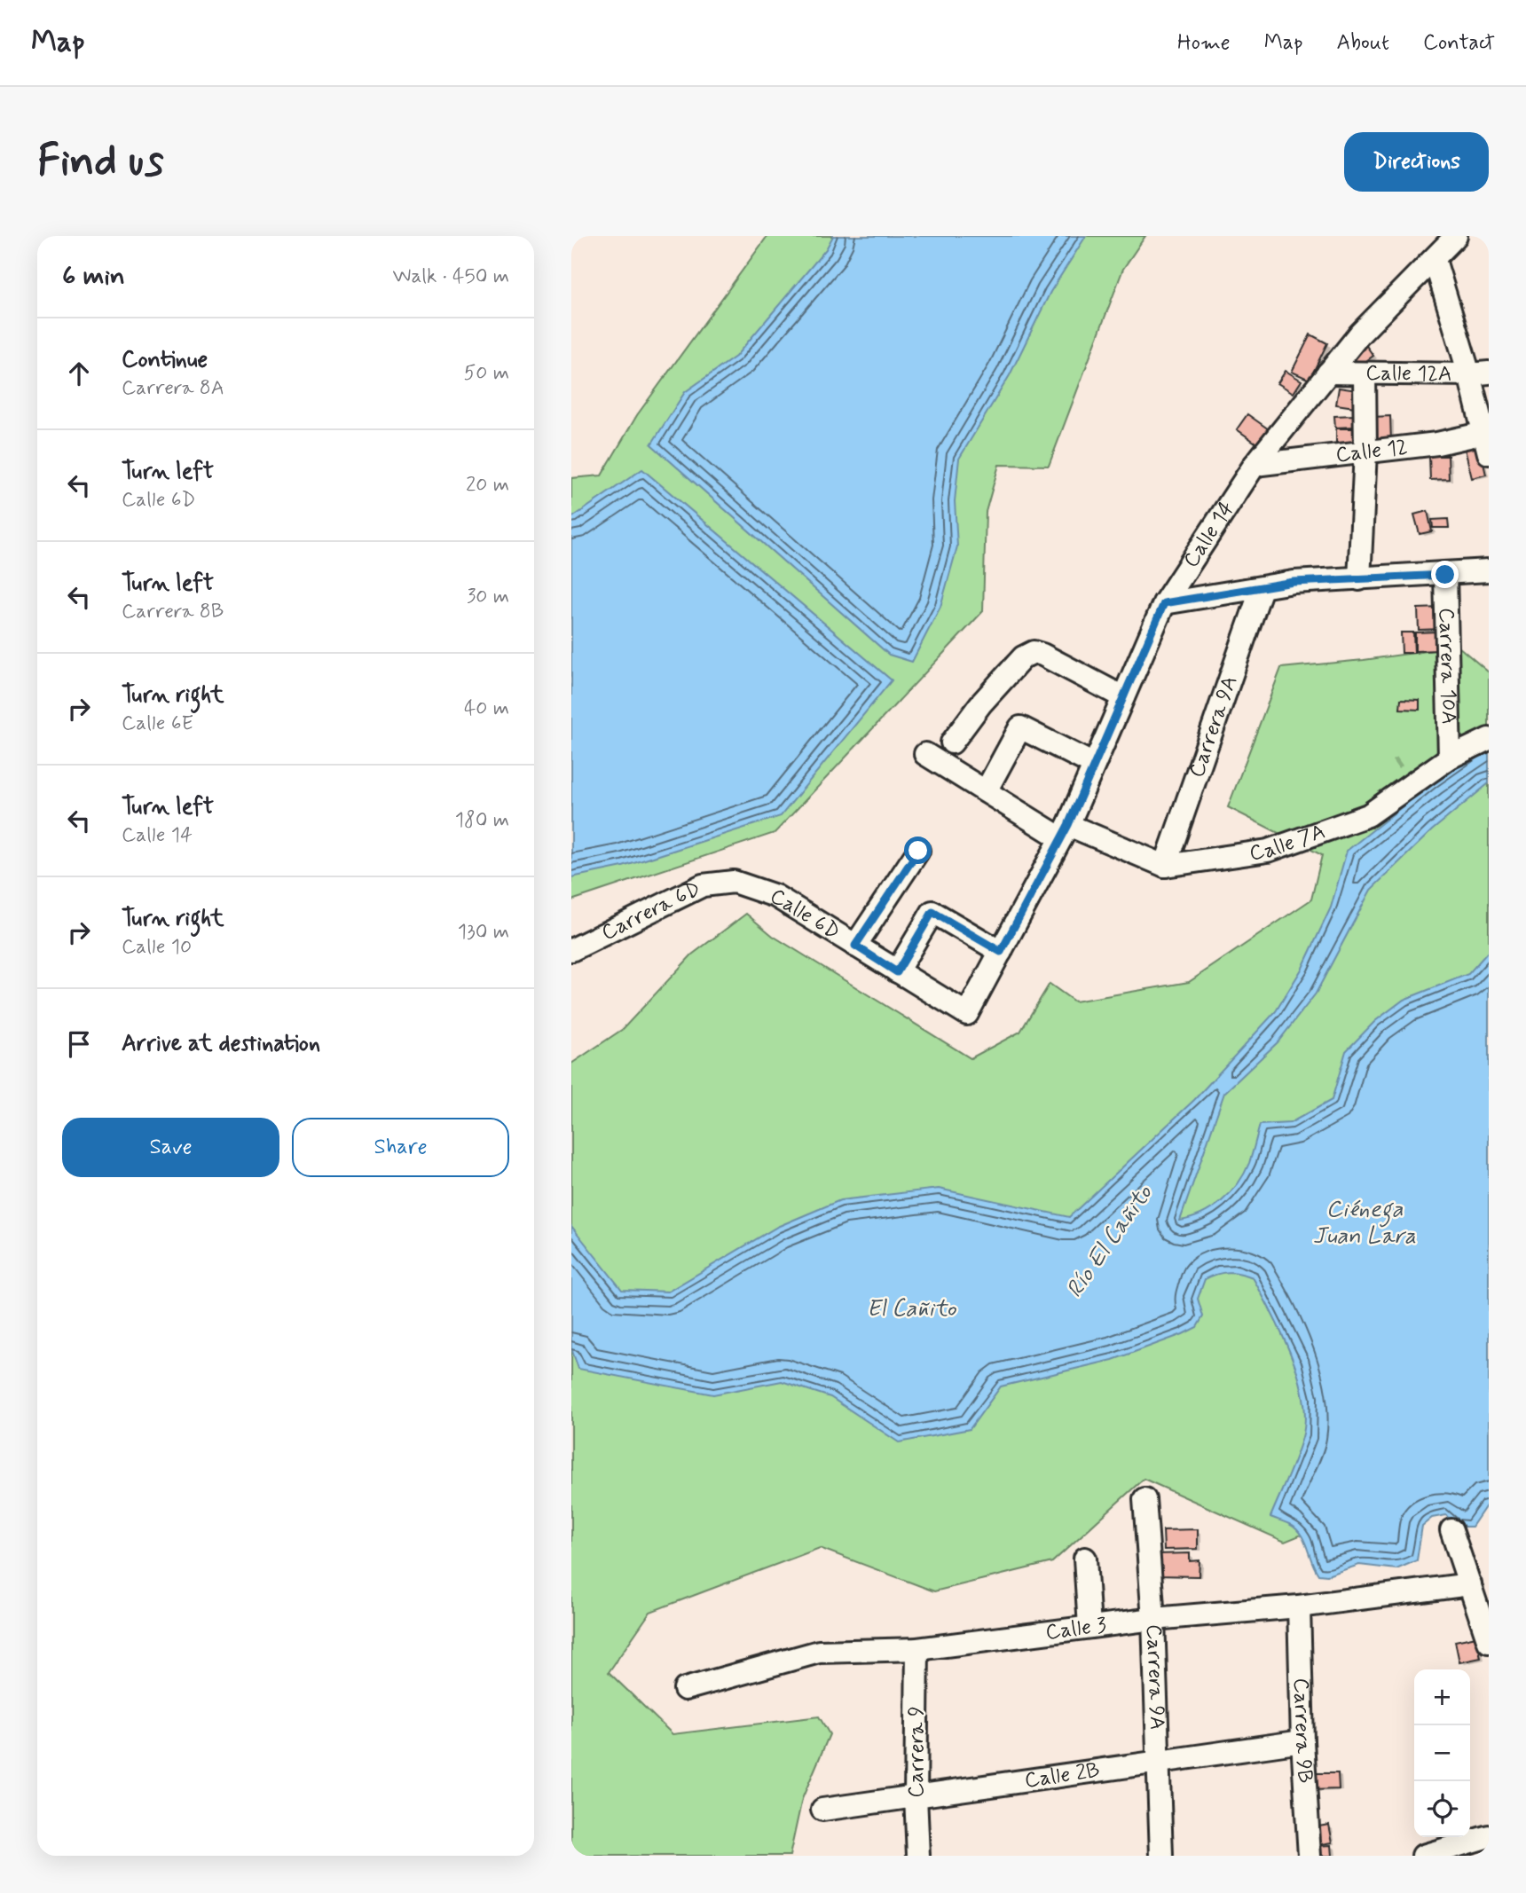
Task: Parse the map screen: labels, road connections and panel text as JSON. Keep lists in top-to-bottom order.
{
  "streets": {
    "street": [
      "Calle 12A",
      "Calle 12",
      "Calle 14",
      "Carrera 10A",
      "Carrera 9A",
      "Calle 7A",
      "Carrera 6D",
      "Calle 6D",
      "Calle 3",
      "Carrera 9B",
      "Carrera 9",
      "Calle 2B"
    ]
  },
  "crossings": [
    ["Calle 12A", "Calle 14"],
    ["Calle 12", "Calle 14"],
    ["Calle 14", "Calle 6D"],
    ["Carrera 10A", "Calle 7A"],
    ["Carrera 9A", "Calle 7A"],
    ["Carrera 9A", "Calle 3"],
    ["Carrera 9A", "Calle 2B"],
    ["Carrera 6D", "Calle 6D"],
    ["Calle 3", "Carrera 9B"],
    ["Calle 3", "Carrera 9"],
    ["Carrera 9B", "Calle 2B"],
    ["Carrera 9", "Calle 2B"]
  ],
  "water": ["Ciénega Juan Lara", "Río El Cañito", "El Cañito"],
  "page": {
    "header": "Map",
    "nav": [
      "Home",
      "Map",
      "About",
      "Contact"
    ],
    "buttons": [
      "Directions",
      ["Save", "Share"]
    ],
    "title": "Find us",
    "heading": ["6 min", "Walk · 450 m"],
    "list": [
      ["Continue", "Carrera 8A", "50 m"],
      ["Turn left", "Calle 6D", "20 m"],
      ["Turn left", "Carrera 8B", "30 m"],
      ["Turn right", "Calle 6E", "40 m"],
      ["Turn left", "Calle 14", "180 m"],
      ["Turn right", "Calle 10", "130 m"],
      "Arrive at destination"
    ],
    "map_buttons": ["+", "−"]
  }
}
